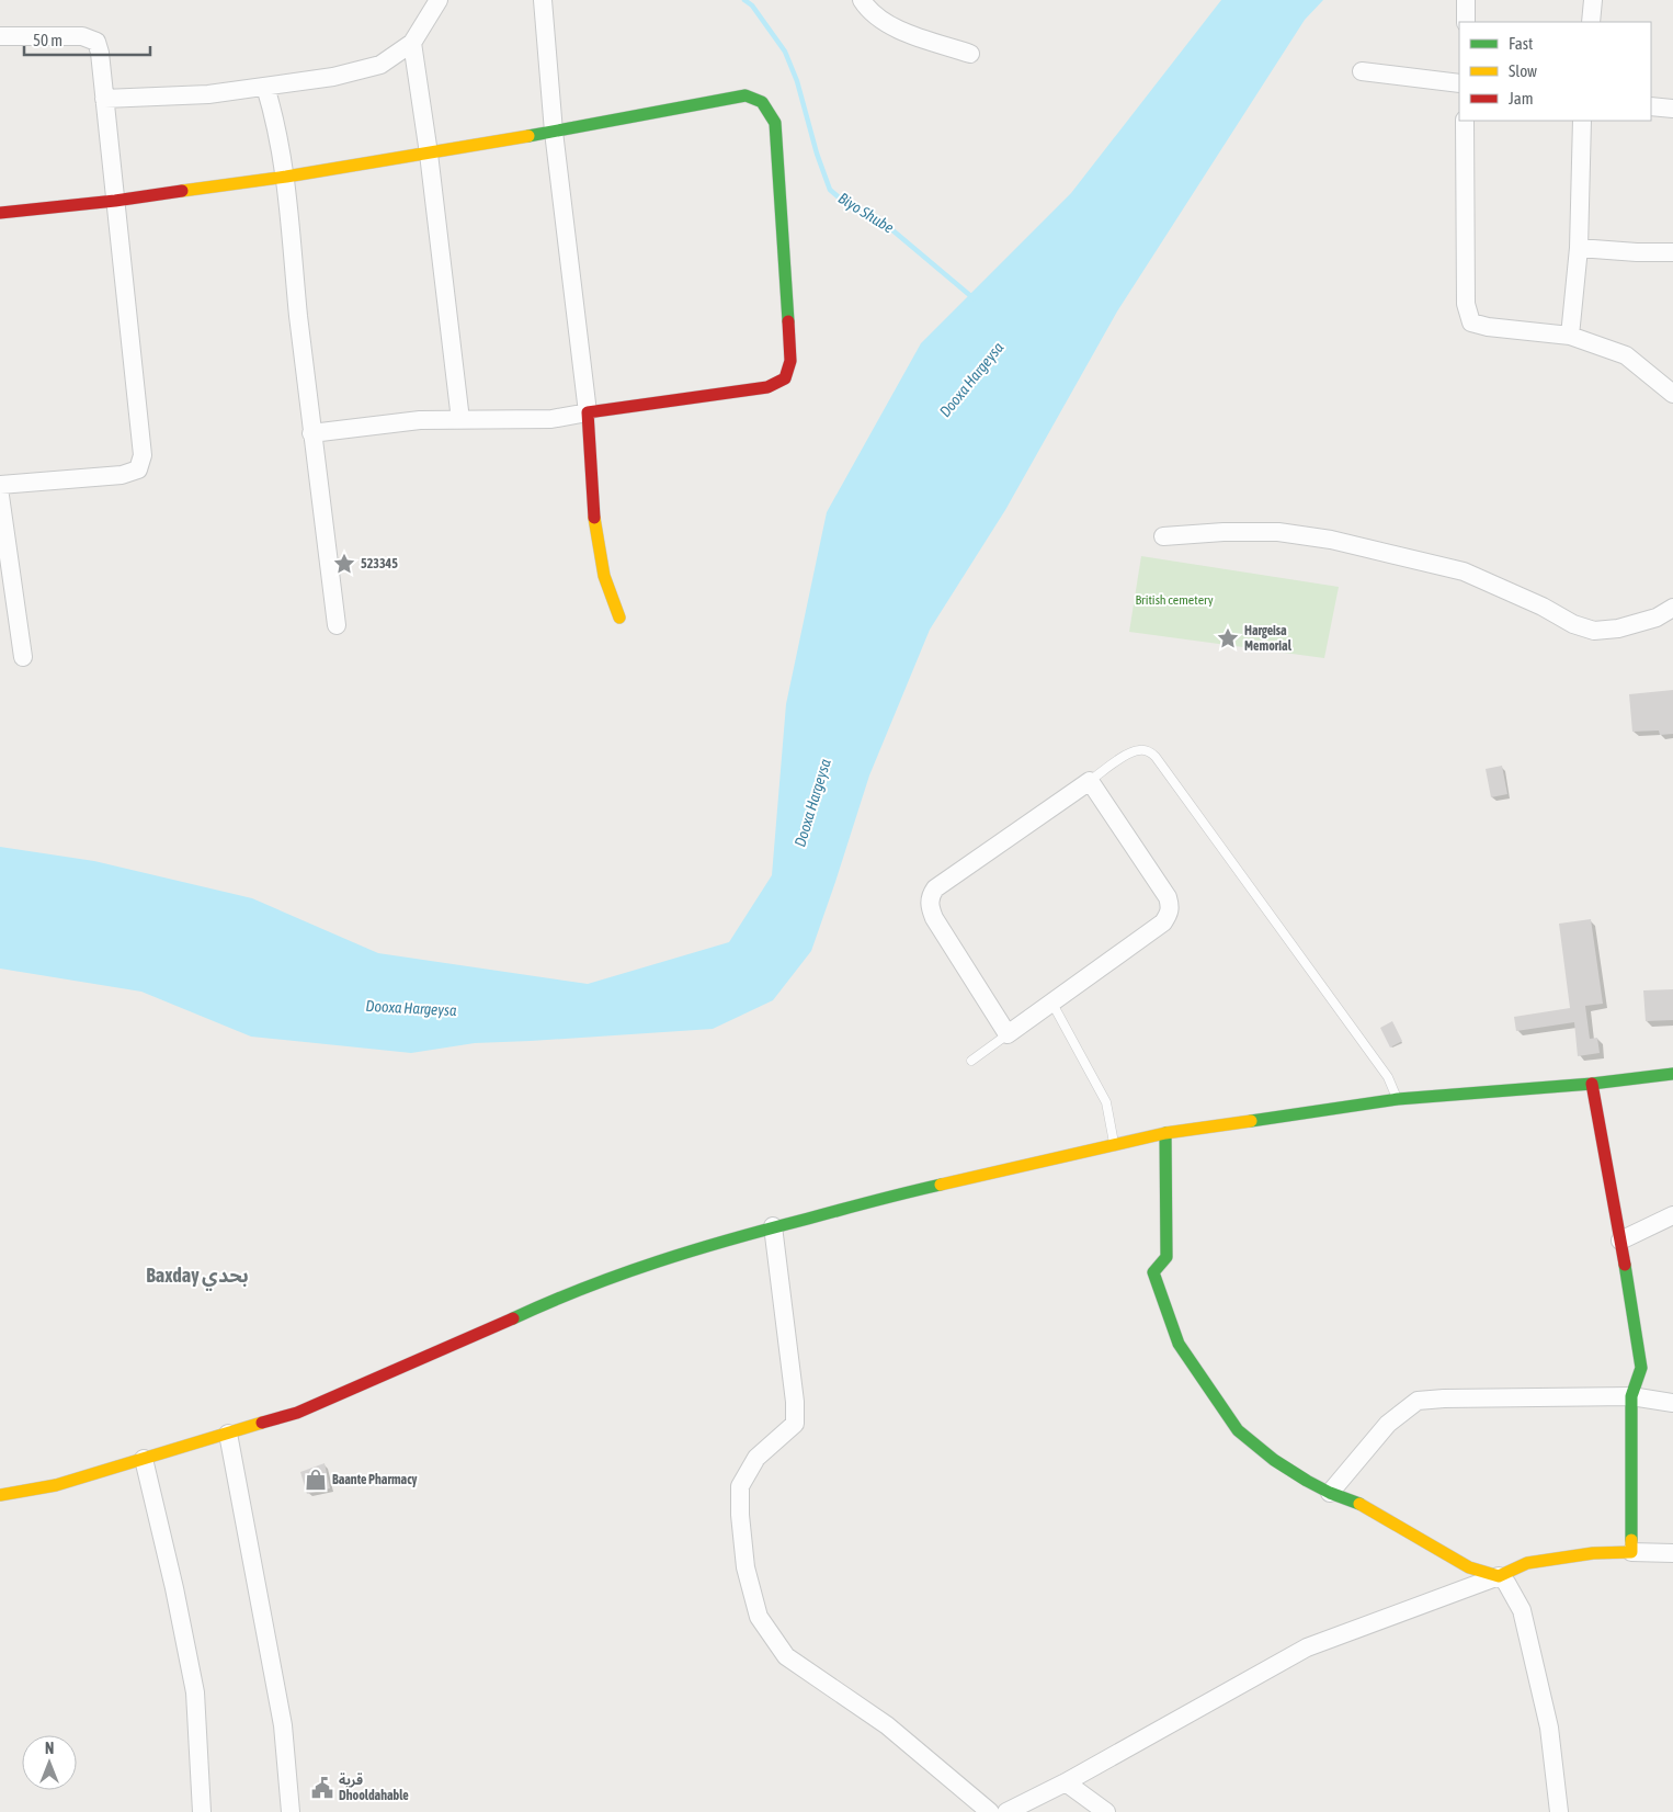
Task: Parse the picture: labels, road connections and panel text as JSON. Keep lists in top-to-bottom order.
{
  "districts": ["Baxday بحدي"],
  "water": ["Biyo Shube", "Dooxa Hargeysa"],
  "parks": ["British cemetery"],
  "places": {
    "place": ["523345", "Hargeisa Memorial"],
    "shop": ["Baante Pharmacy"],
    "public building": ["قرية Dhooldahable"]
  },
  "legend": ["Fast", "Slow", "Jam"],
  "scale_bar": "50 m",
  "north": "top"
}
